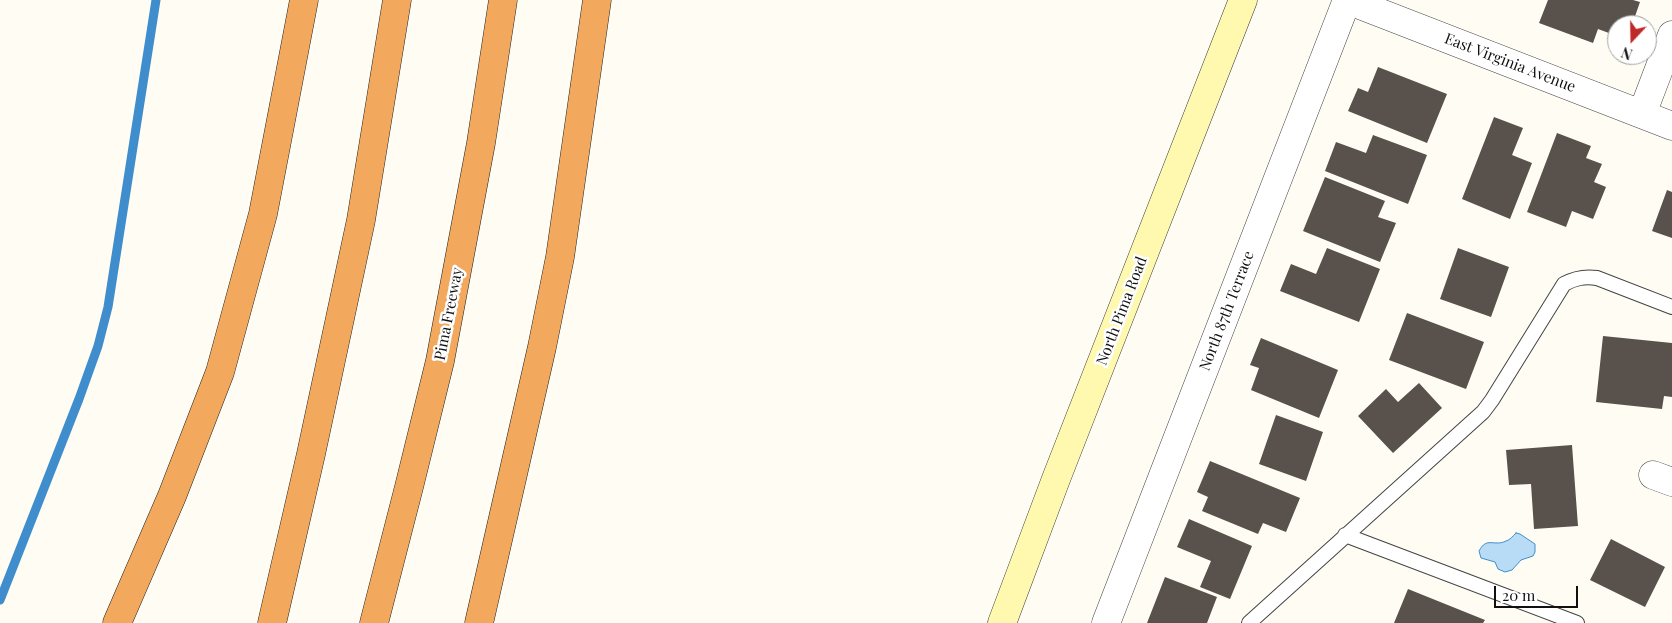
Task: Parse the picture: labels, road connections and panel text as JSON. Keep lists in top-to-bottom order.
{
  "streets": {
    "highway": ["Pima Freeway"],
    "main road": ["North Pima Road"],
    "street": ["East Virginia Avenue", "North 87th Terrace"]
  },
  "crossings": [
    ["East Virginia Avenue", "North 87th Terrace"]
  ],
  "scale_bar": "20 m",
  "north": "bottom"
}
